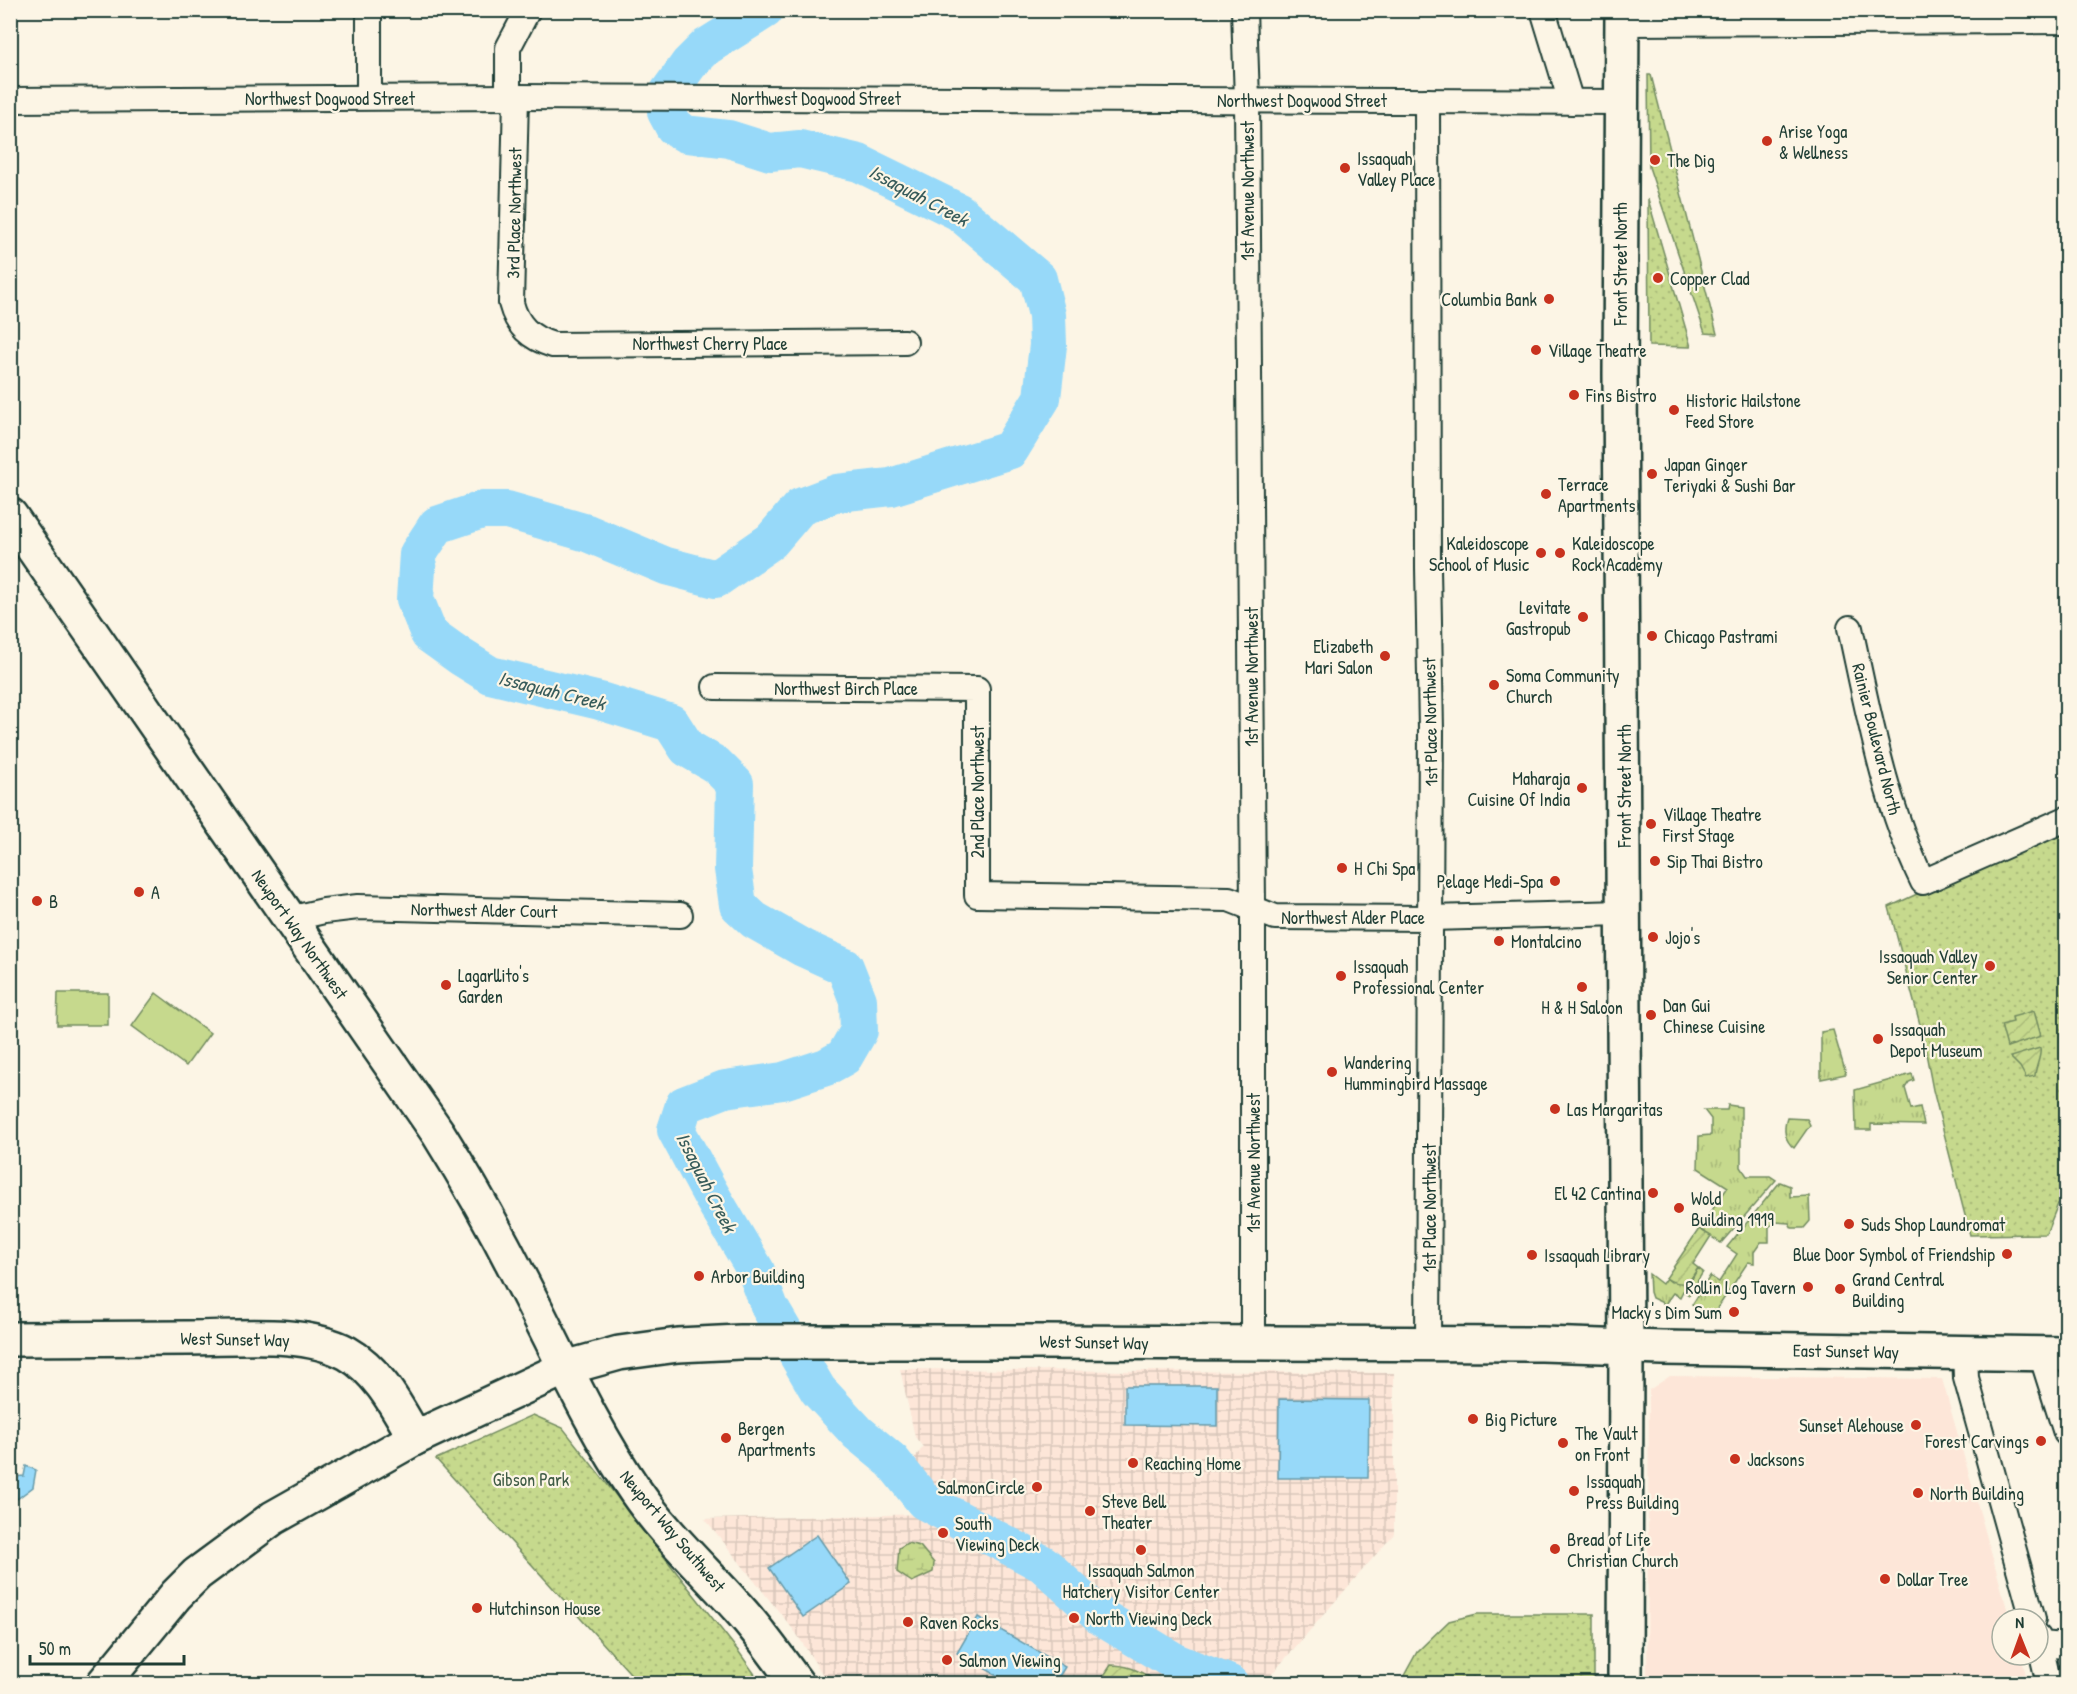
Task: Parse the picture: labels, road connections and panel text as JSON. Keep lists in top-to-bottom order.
{
  "streets": {
    "street": [
      "Northwest Dogwood Street",
      "1st Avenue Northwest",
      "3rd Place Northwest",
      "Front Street North",
      "Northwest Cherry Place",
      "Northwest Birch Place",
      "1st Place Northwest",
      "Rainier Boulevard North",
      "2nd Place Northwest",
      "Northwest Alder Court",
      "Northwest Alder Place",
      "Newport Way Northwest",
      "West Sunset Way",
      "East Sunset Way",
      "Newport Way Southwest"
    ]
  },
  "crossings": [
    ["Northwest Dogwood Street", "1st Avenue Northwest"],
    ["Northwest Dogwood Street", "3rd Place Northwest"],
    ["Northwest Dogwood Street", "Front Street North"],
    ["Northwest Dogwood Street", "1st Place Northwest"],
    ["1st Avenue Northwest", "Northwest Alder Place"],
    ["1st Avenue Northwest", "West Sunset Way"],
    ["3rd Place Northwest", "Northwest Cherry Place"],
    ["Front Street North", "Northwest Alder Place"],
    ["Front Street North", "West Sunset Way"],
    ["Front Street North", "East Sunset Way"],
    ["Northwest Birch Place", "2nd Place Northwest"],
    ["1st Place Northwest", "Northwest Alder Place"],
    ["1st Place Northwest", "West Sunset Way"],
    ["2nd Place Northwest", "Northwest Alder Place"],
    ["Northwest Alder Court", "Newport Way Northwest"],
    ["Newport Way Northwest", "West Sunset Way"],
    ["Newport Way Northwest", "Newport Way Southwest"],
    ["West Sunset Way", "East Sunset Way"],
    ["West Sunset Way", "Newport Way Southwest"]
  ],
  "water": ["Issaquah Creek"],
  "parks": ["Gibson Park"],
  "places": [
    "Arise Yoga & Wellness",
    "The Dig",
    "Issaquah Valley Place",
    "Copper Clad",
    "Columbia Bank",
    "Village Theatre",
    "Fins Bistro",
    "Historic Hailstone Feed Store",
    "Japan Ginger Teriyaki & Sushi Bar",
    "Terrace Apartments",
    "Kaleidoscope School of Music",
    "Kaleidoscope Rock Academy",
    "Levitate Gastropub",
    "Chicago Pastrami",
    "Elizabeth Mari Salon",
    "Soma Community Church",
    "Maharaja Cuisine Of India",
    "Village Theatre First Stage",
    "Sip Thai Bistro",
    "H Chi Spa",
    "Pelage Medi-Spa",
    "A",
    "B",
    "Jojo's",
    "Montalcino",
    "Issaquah Valley Senior Center",
    "Issaquah Professional Center",
    "Lagarllito's Garden",
    "H & H Saloon",
    "Dan Gui Chinese Cuisine",
    "Issaquah Depot Museum",
    "Wandering Hummingbird Massage",
    "Las Margaritas",
    "El 42 Cantina",
    "Wold Building 1919",
    "Suds Shop Laundromat",
    "Blue Door Symbol of Friendship",
    "Issaquah Library",
    "Arbor Building",
    "Rollin Log Tavern",
    "Grand Central Building",
    "Macky's Dim Sum",
    "Big Picture",
    "Sunset Alehouse",
    "Bergen Apartments",
    "Forest Carvings",
    "The Vault on Front",
    "Jacksons",
    "Reaching Home",
    "SalmonCircle",
    "Issaquah Press Building",
    "North Building",
    "Steve Bell Theater",
    "South Viewing Deck",
    "Bread of Life Christian Church",
    "Issaquah Salmon Hatchery Visitor Center",
    "Dollar Tree",
    "Hutchinson House",
    "North Viewing Deck",
    "Raven Rocks",
    "Salmon Viewing"
  ],
  "scale_bar": "50 m",
  "north": "top"
}
